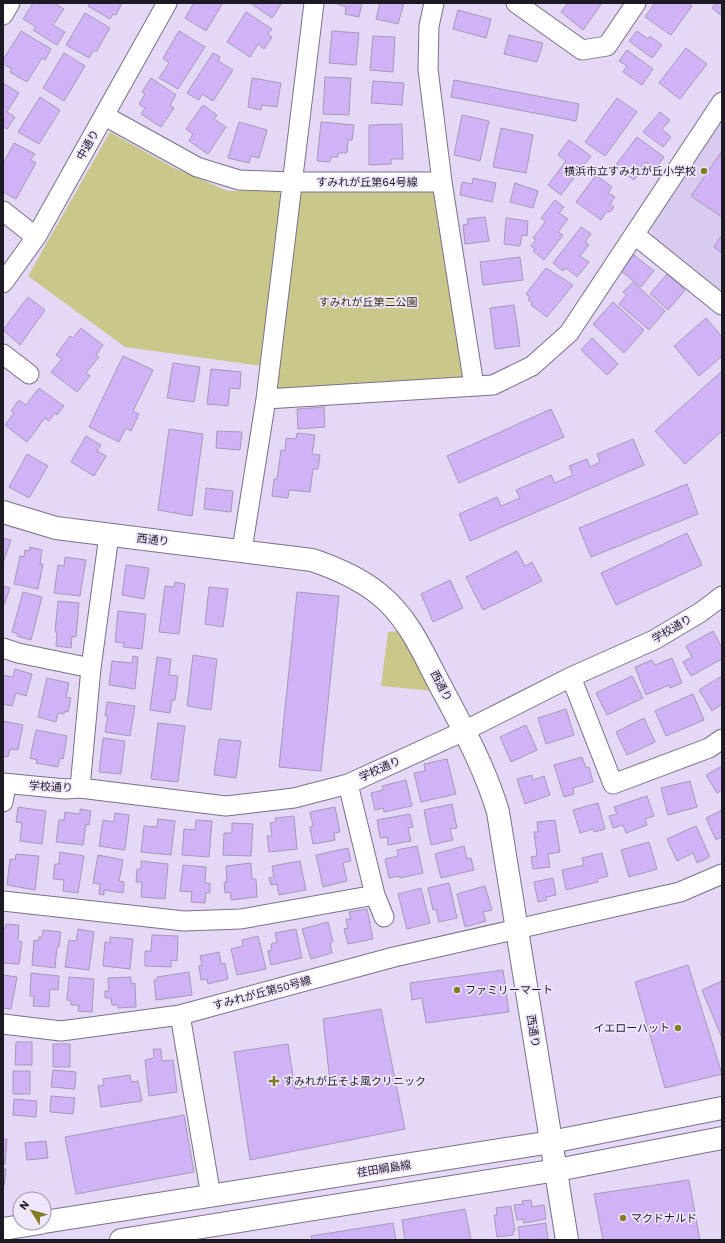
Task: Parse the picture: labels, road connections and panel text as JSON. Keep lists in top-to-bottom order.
{
  "streets": {
    "main road": ["西通り", "荏田綱島線"],
    "street": [
      "中通り",
      "すみれが丘第64号線",
      "学校通り",
      "すみれが丘第50号線"
    ]
  },
  "crossings": [
    ["中通り", "すみれが丘第64号線"],
    ["西通り", "学校通り"],
    ["西通り", "すみれが丘第50号線"],
    ["西通り", "荏田綱島線"]
  ],
  "parks": ["すみれが丘第二公園"],
  "places": {
    "other": [
      "横浜市立すみれが丘小学校",
      "ファミリーマート",
      "イエローハット",
      "マクドナルド"
    ],
    "health": ["すみれが丘そよ風クリニック"]
  },
  "north": "top left"
}
